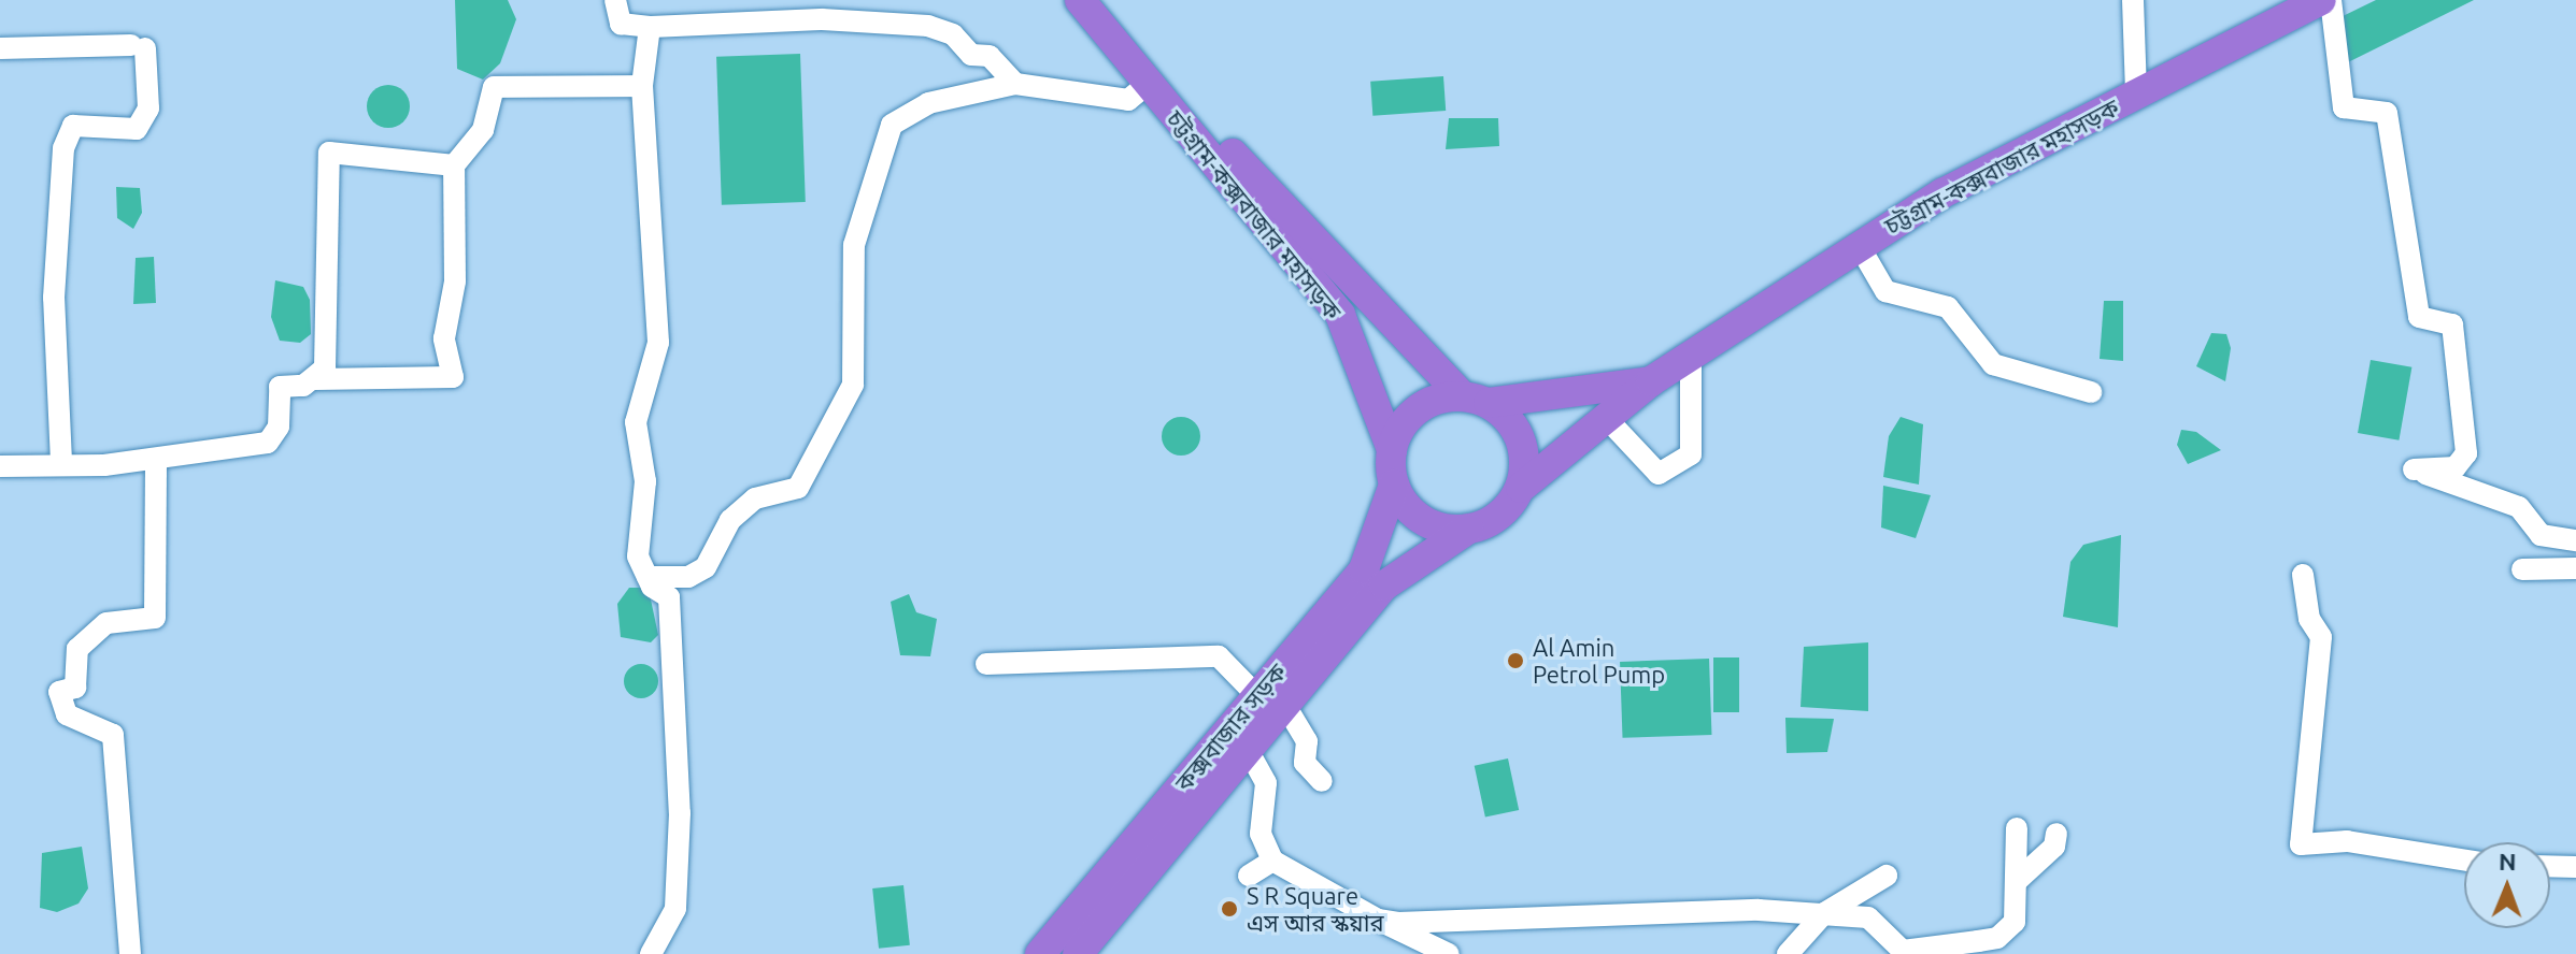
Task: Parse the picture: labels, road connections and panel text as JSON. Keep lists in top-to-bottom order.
{
  "streets": {
    "highway": ["চট্টগ্রাম-কক্সবাজার মহাসড়ক", "কক্সবাজার সড়ক"]
  },
  "crossings": [
    ["চট্টগ্রাম-কক্সবাজার মহাসড়ক", "কক্সবাজার সড়ক"]
  ],
  "places": ["Al Amin Petrol Pump", "S R Square এস আর স্কয়ার"],
  "north": "top"
}
